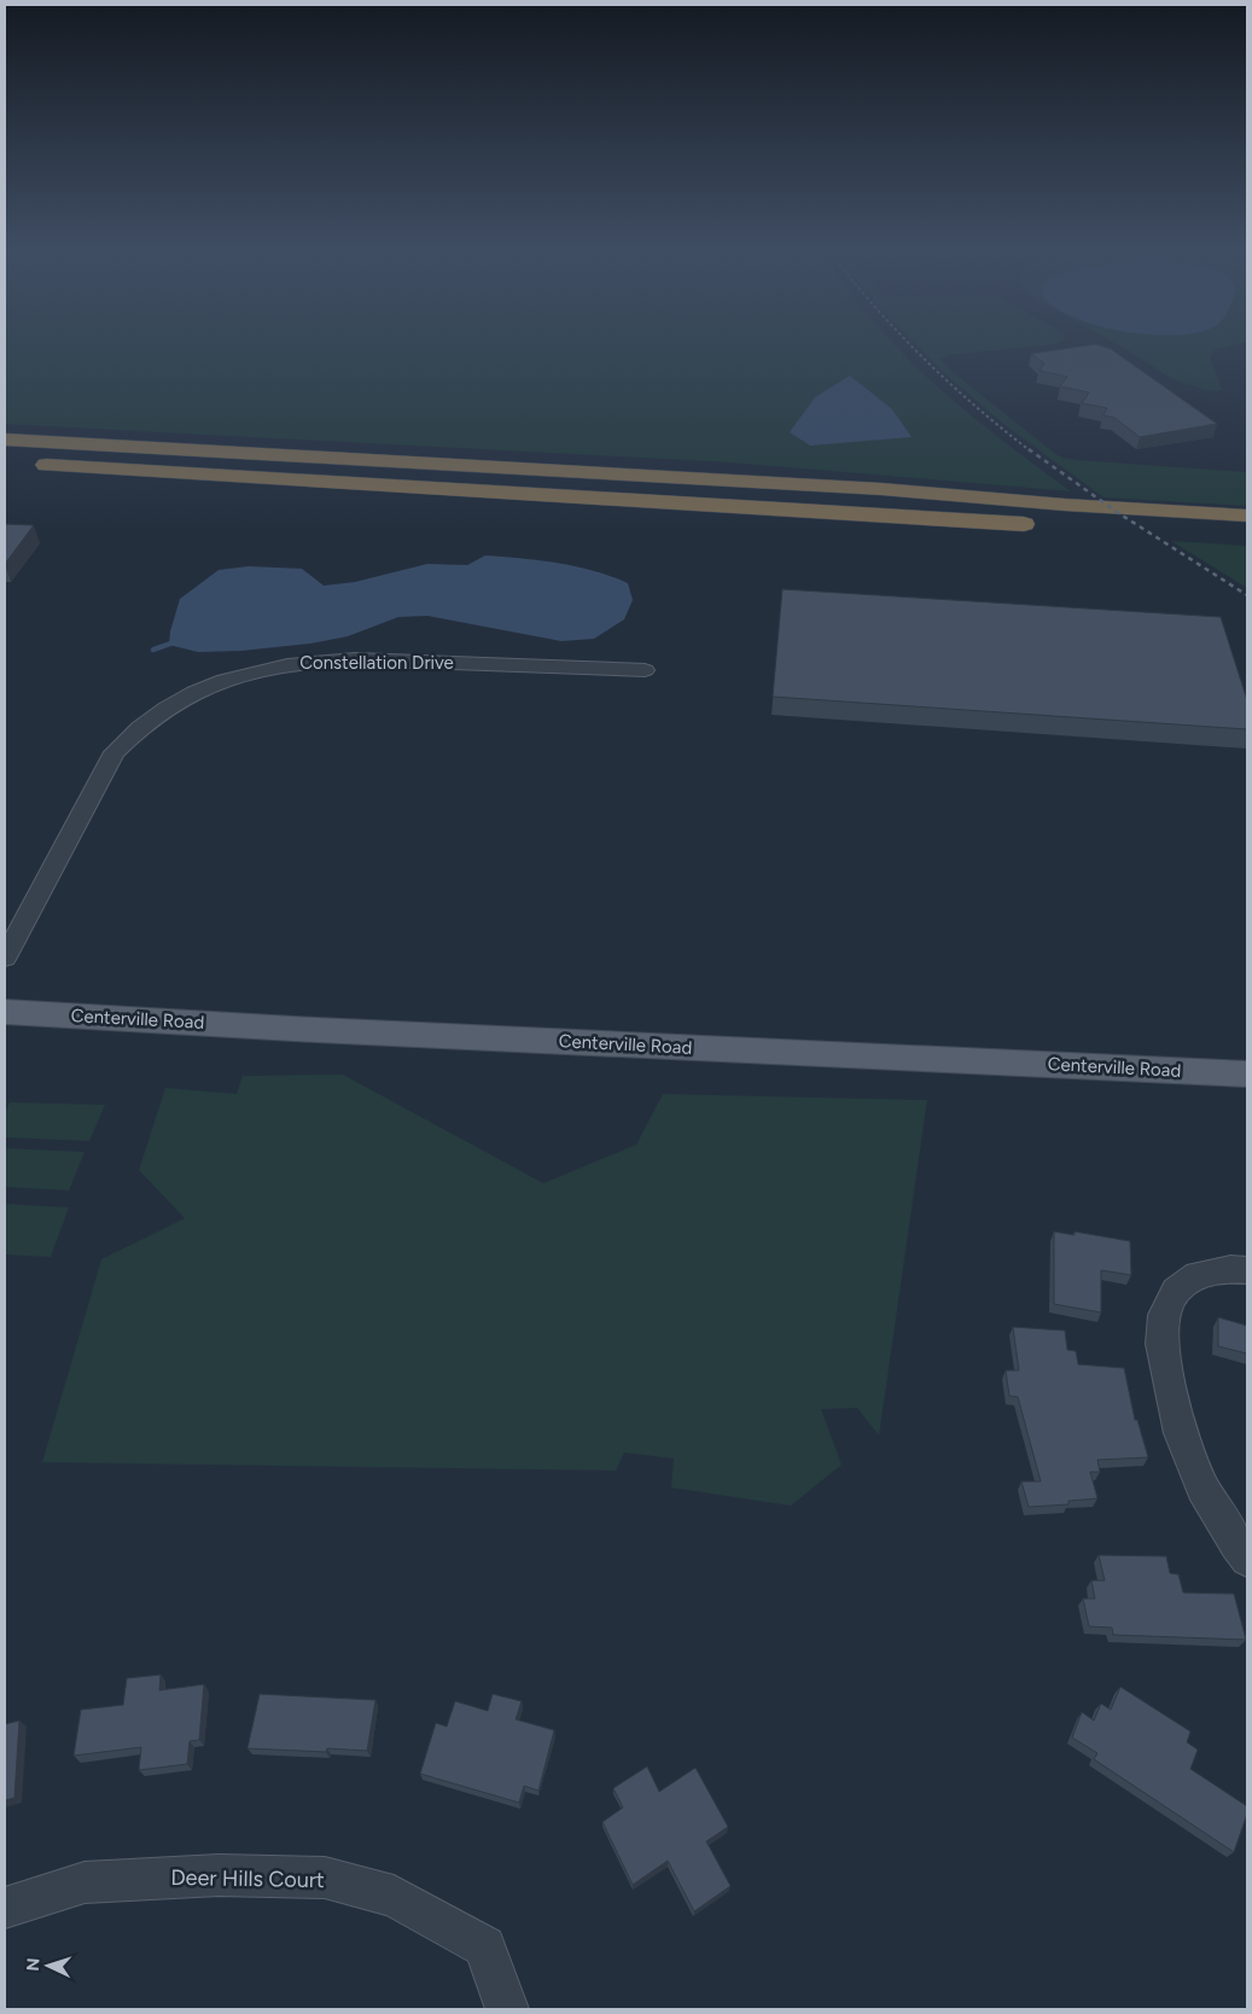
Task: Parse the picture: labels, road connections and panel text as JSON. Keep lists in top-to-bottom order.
{
  "streets": {
    "main road": ["Centerville Road"],
    "street": ["Constellation Drive", "Deer Hills Court"]
  },
  "north": "left"
}
